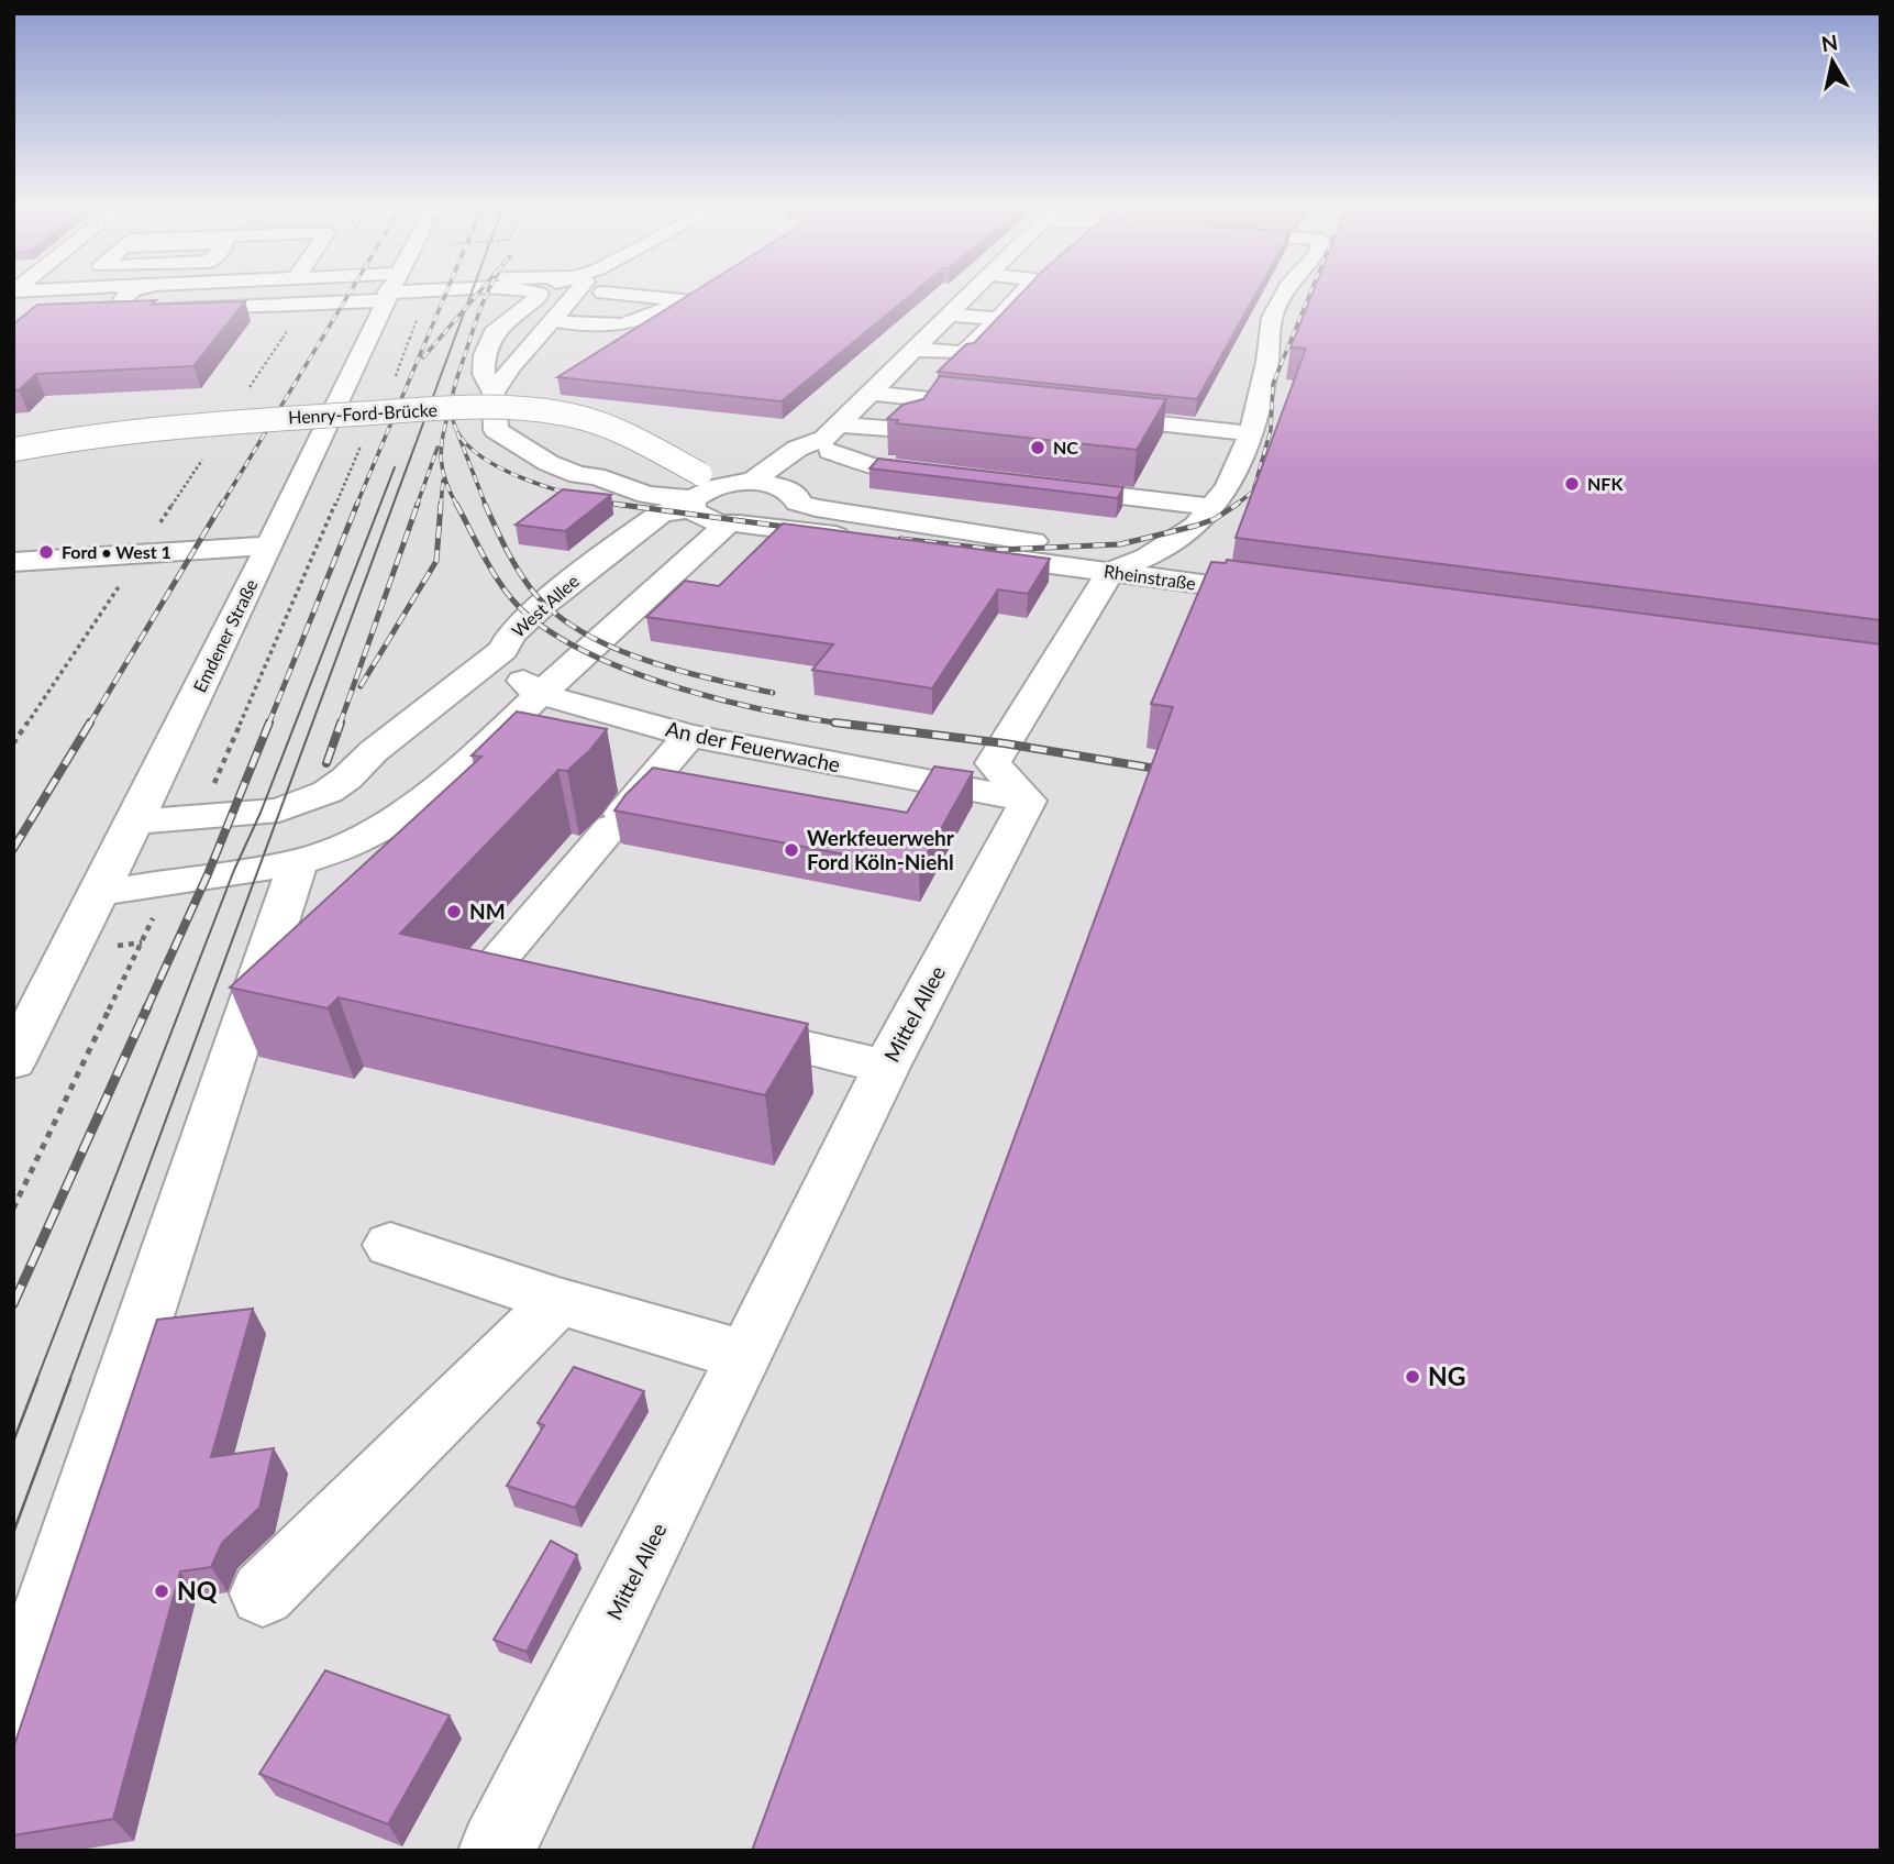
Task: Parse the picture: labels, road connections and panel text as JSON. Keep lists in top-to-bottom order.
{
  "streets": {
    "street": [
      "Henry-Ford-Brücke",
      "Rheinstraße",
      "West Allee",
      "Emdener Straße",
      "An der Feuerwache",
      "Mittel Allee"
    ]
  },
  "crossings": [
    ["Henry-Ford-Brücke", "West Allee"],
    ["Rheinstraße", "West Allee"],
    ["West Allee", "Emdener Straße"],
    ["West Allee", "An der Feuerwache"],
    ["An der Feuerwache", "Mittel Allee"]
  ],
  "places": [
    "NC",
    "NFK",
    "Ford • West 1",
    "Werkfeuerwehr Ford Köln-Niehl",
    "NM",
    "NG",
    "NQ"
  ],
  "north": "top"
}
